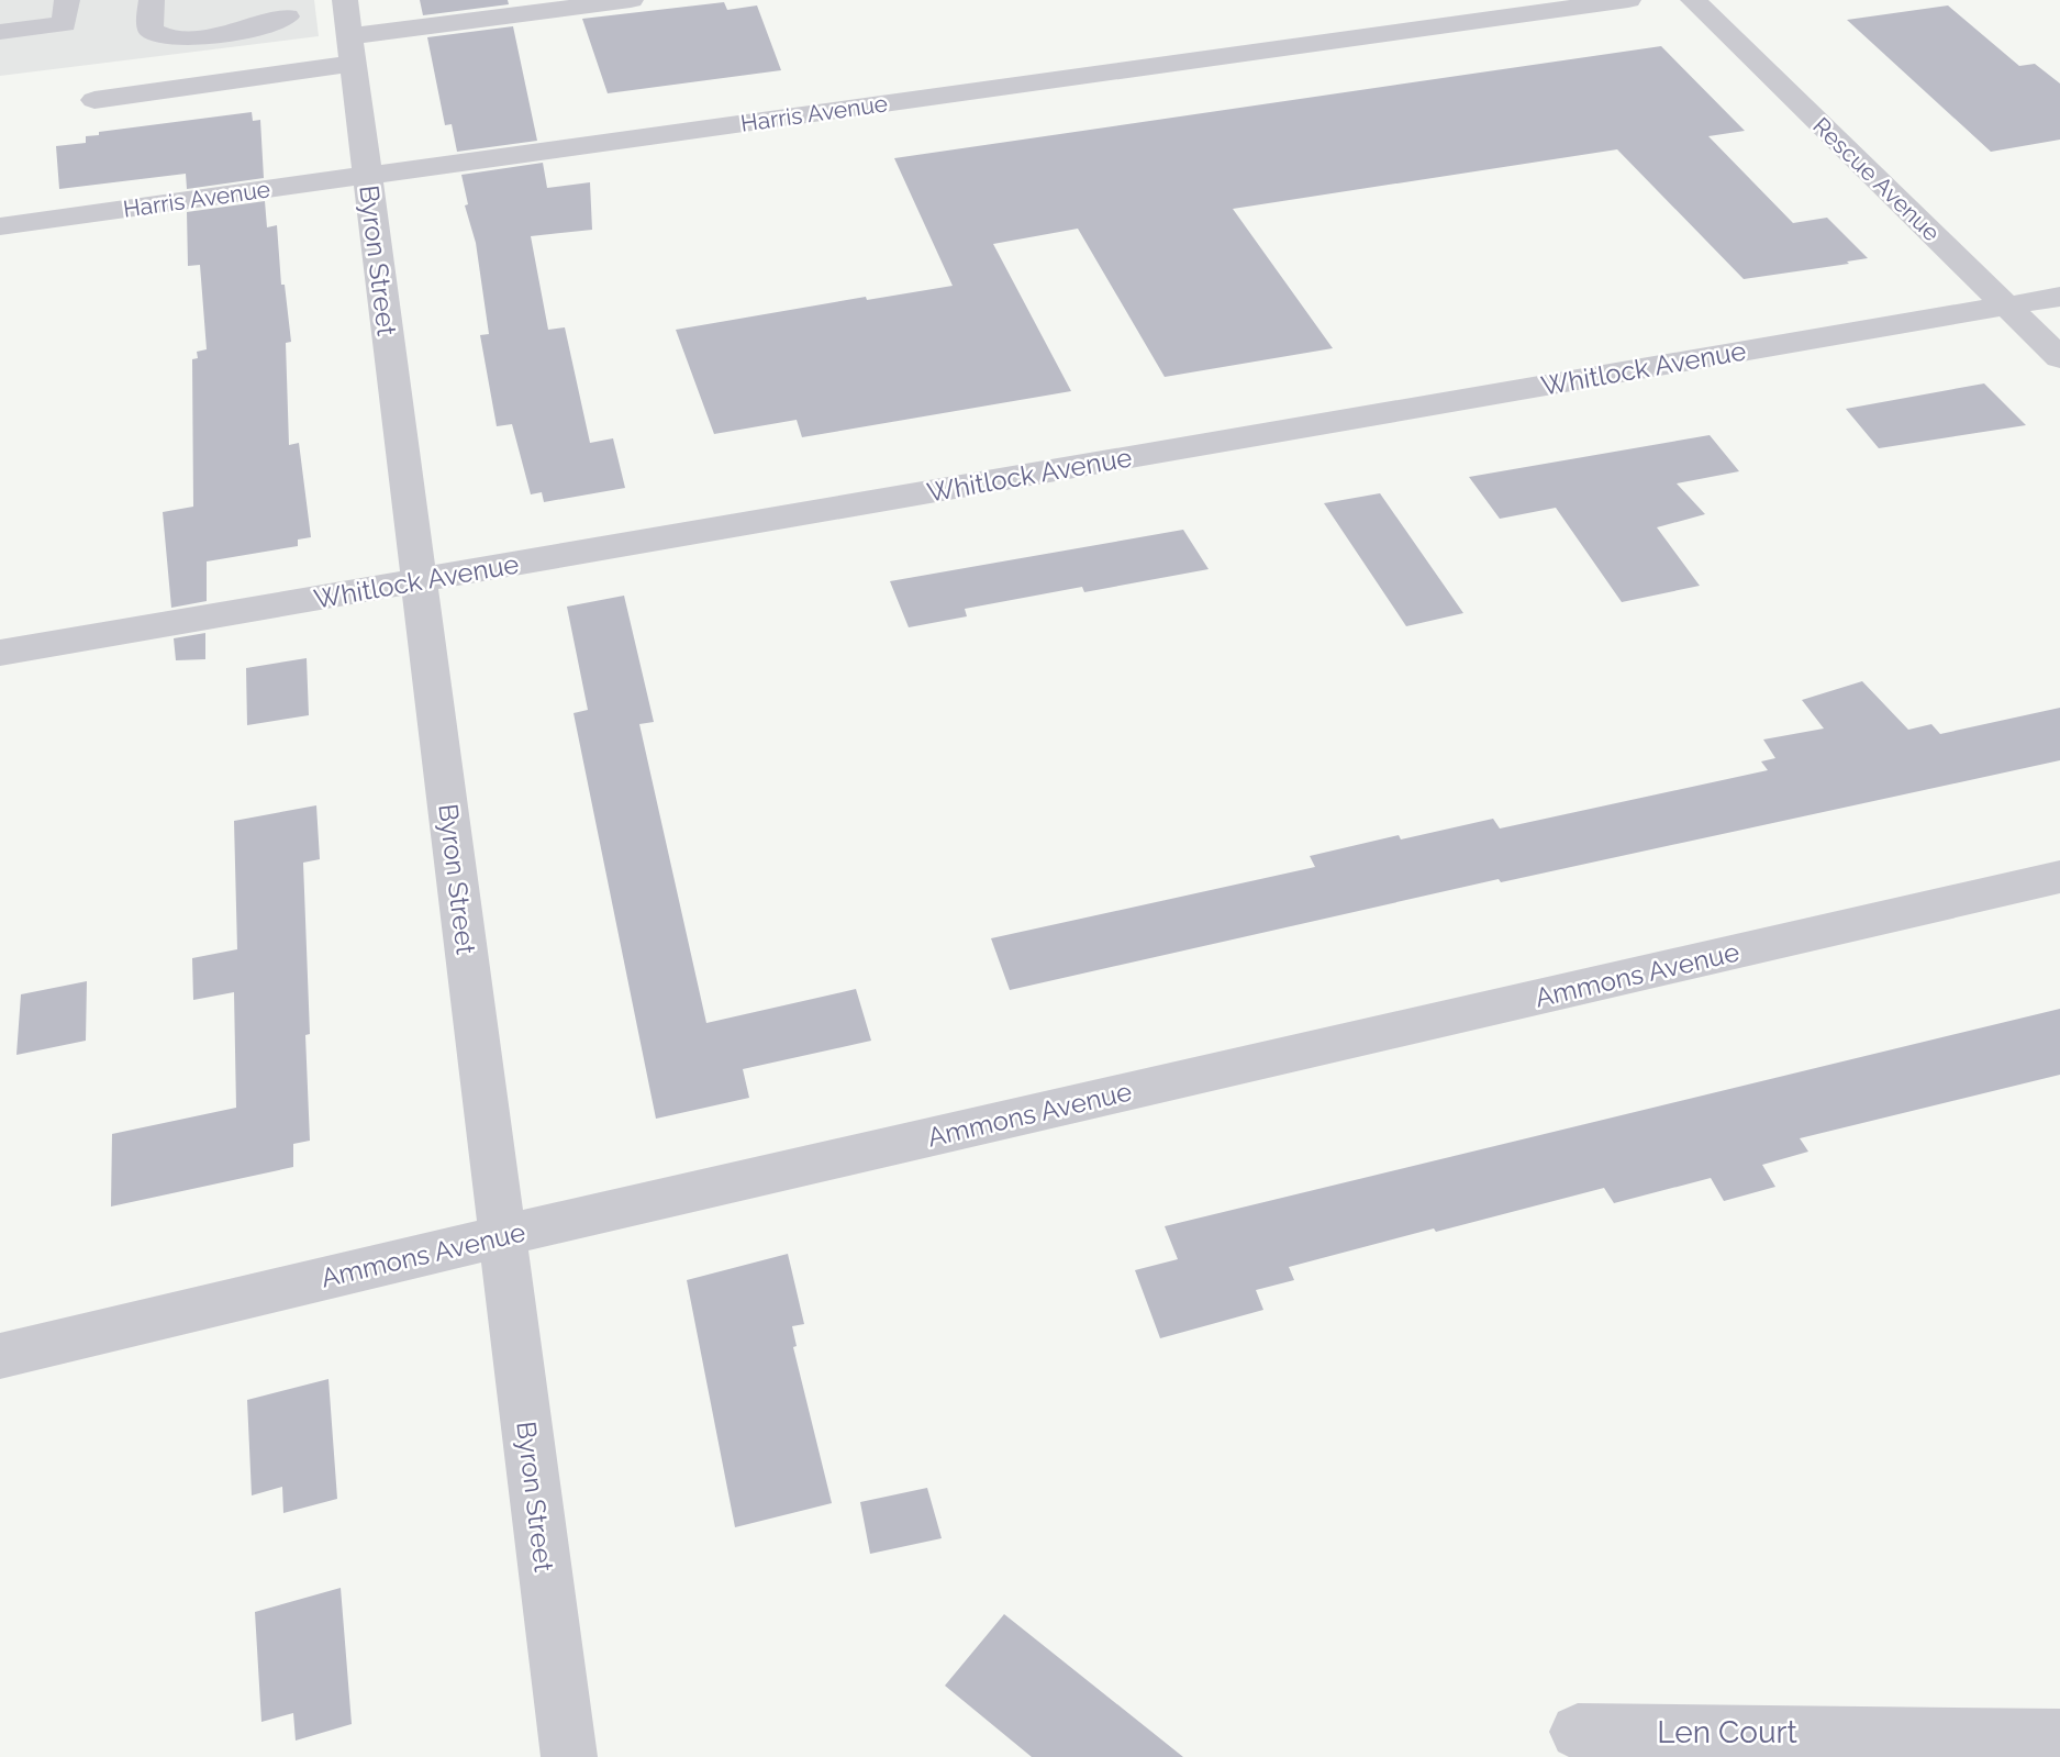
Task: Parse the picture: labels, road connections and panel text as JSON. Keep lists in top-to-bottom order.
{
  "streets": {
    "street": [
      "Harris Avenue",
      "Rescue Avenue",
      "Byron Street",
      "Whitlock Avenue",
      "Ammons Avenue",
      "Len Court"
    ]
  },
  "crossings": [
    ["Harris Avenue", "Byron Street"],
    ["Rescue Avenue", "Whitlock Avenue"],
    ["Byron Street", "Whitlock Avenue"],
    ["Byron Street", "Ammons Avenue"]
  ]
}
